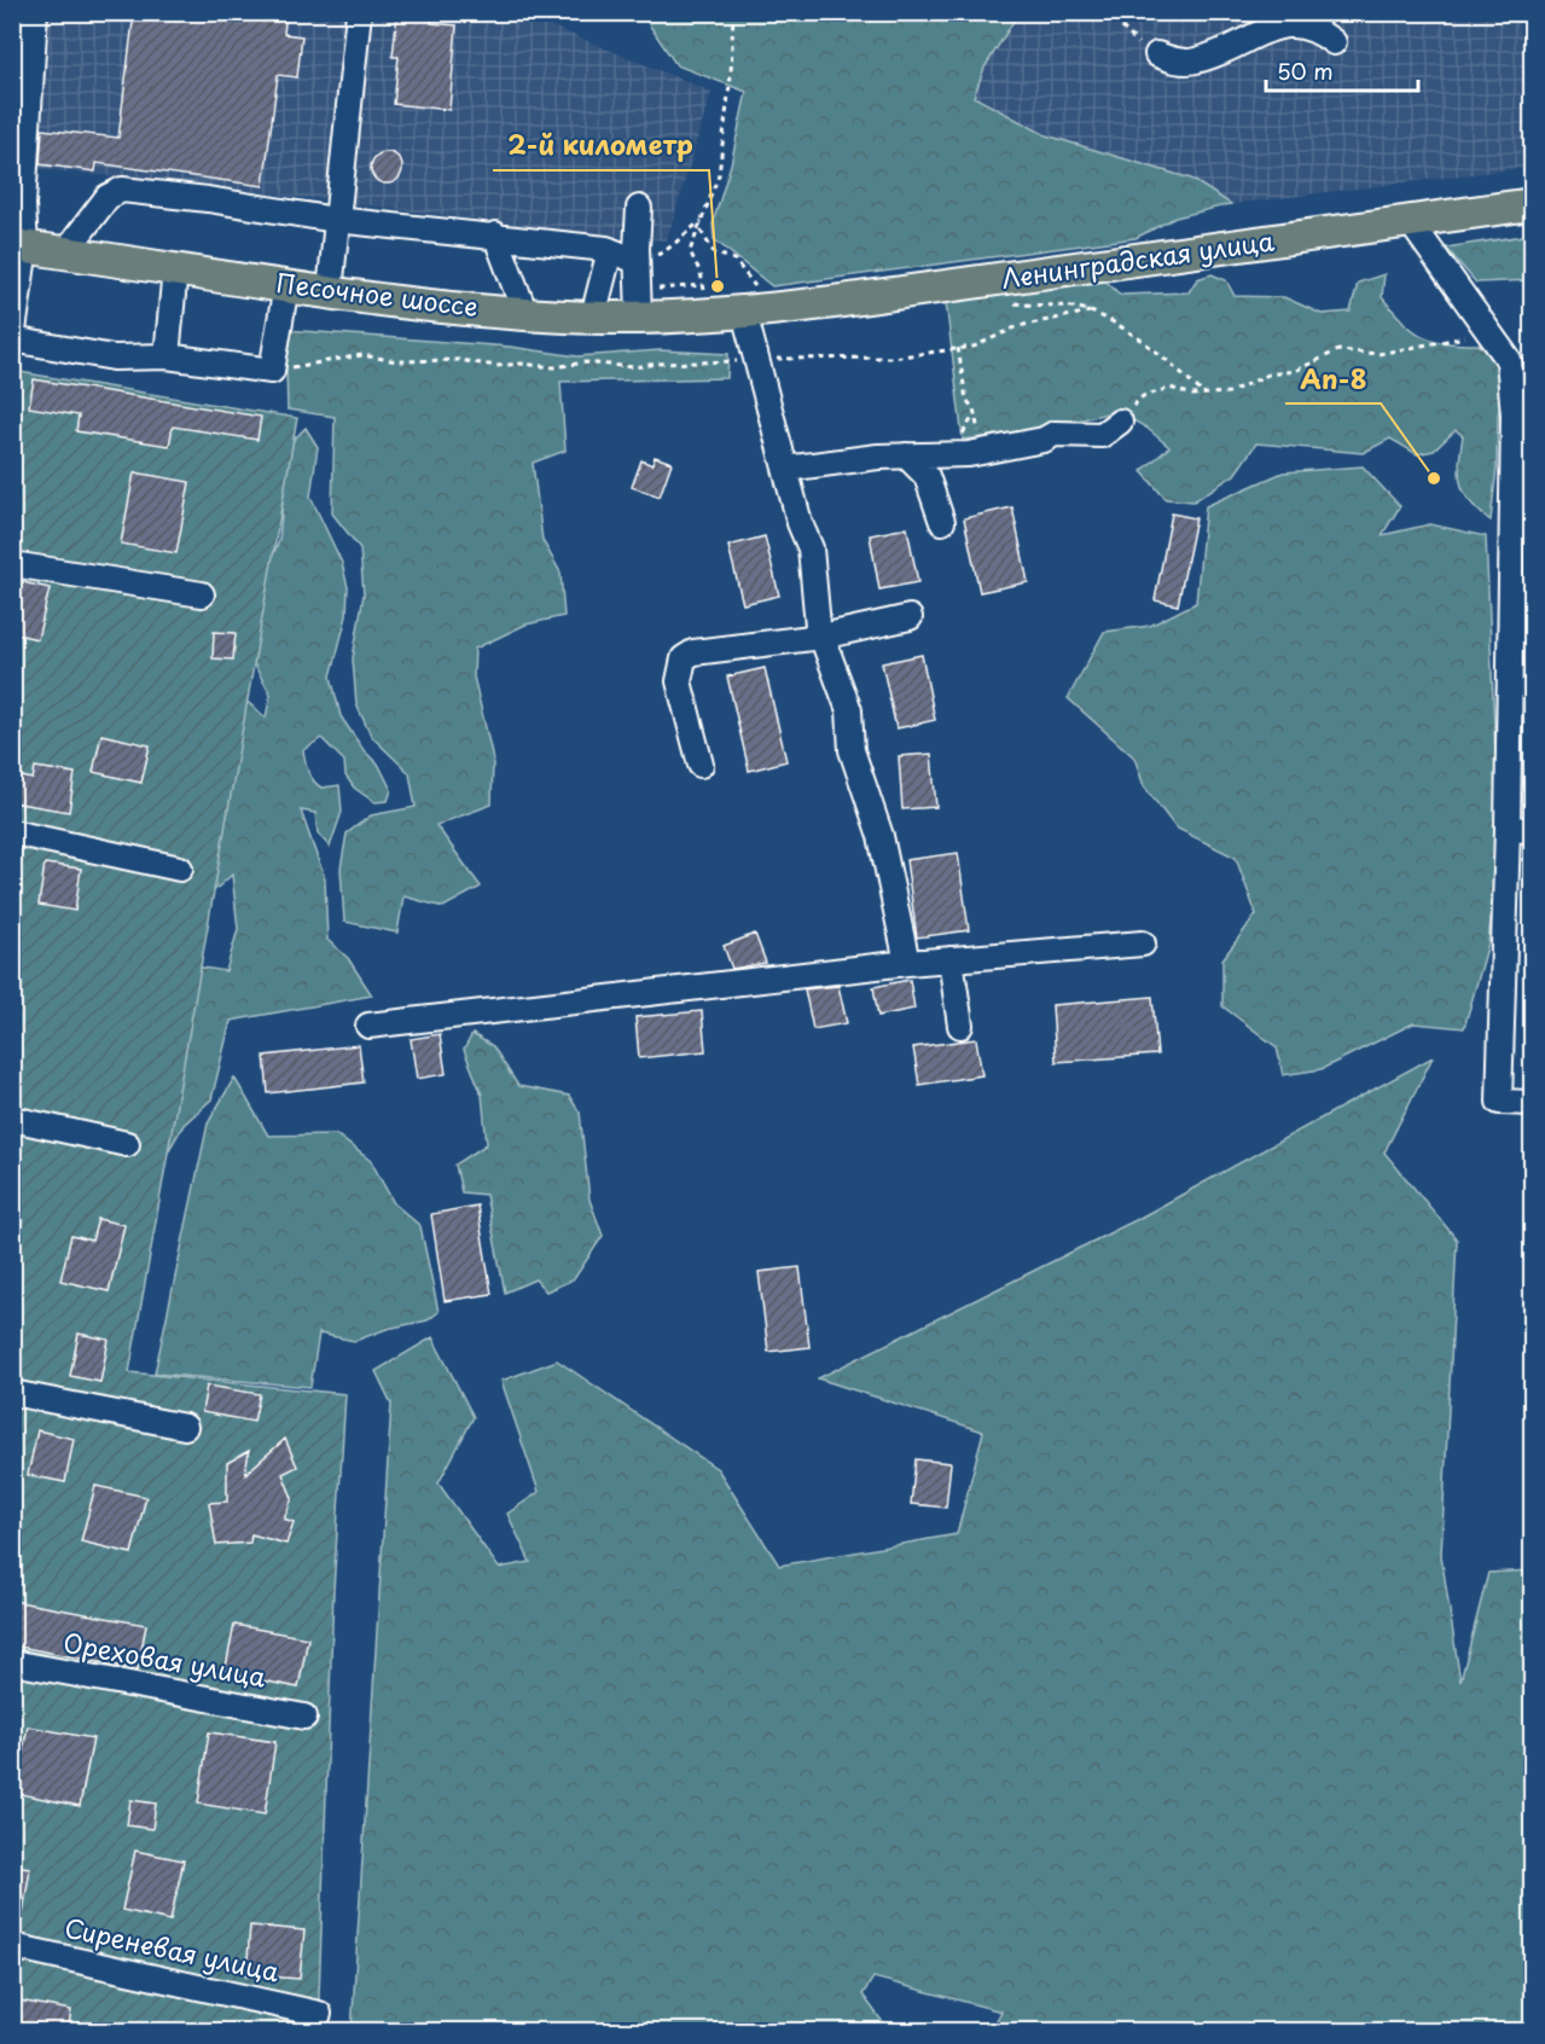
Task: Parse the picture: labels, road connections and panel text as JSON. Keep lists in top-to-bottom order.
{
  "streets": {
    "main road": ["Ленинградская улица", "Песочное шоссе"],
    "street": ["Ореховая улица", "Сиреневая улица"]
  },
  "crossings": [
    ["Ленинградская улица", "Песочное шоссе"]
  ],
  "places": ["2-й километр", "An-8"],
  "scale_bar": "50 m"
}
